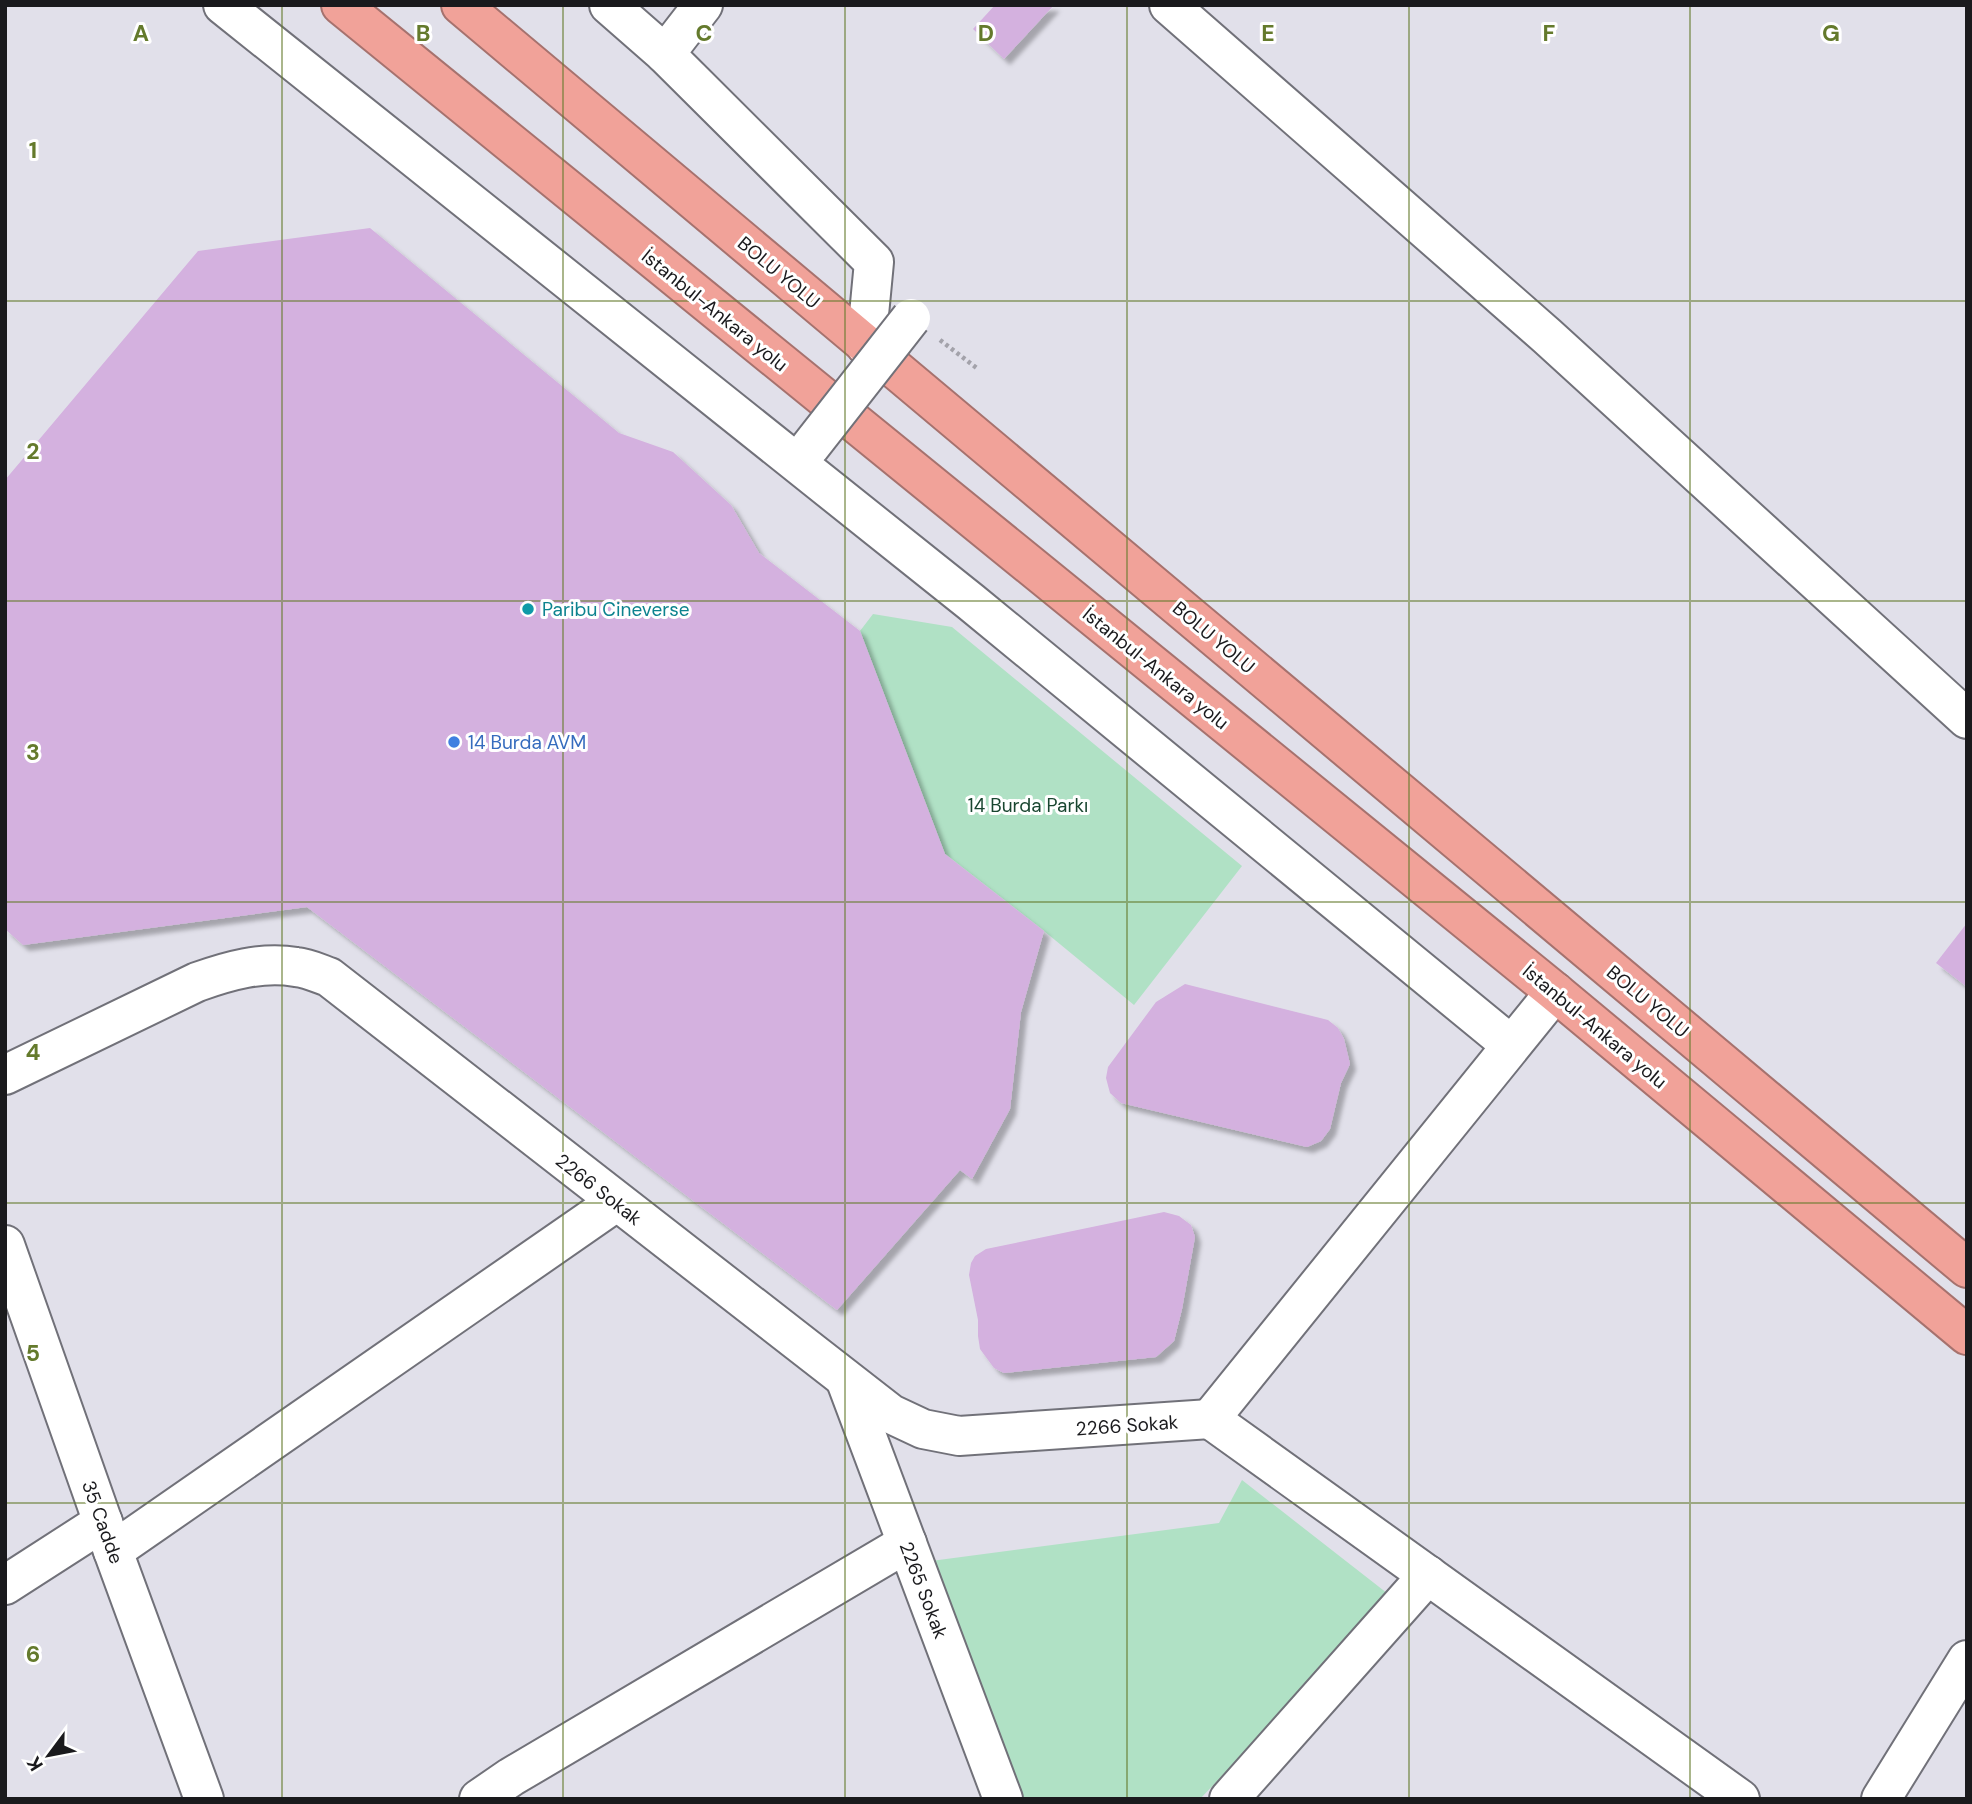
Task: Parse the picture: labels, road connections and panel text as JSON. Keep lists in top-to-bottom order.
{
  "streets": {
    "highway": ["BOLU YOLU", "İstanbul-Ankara yolu"],
    "street": ["2266 Sokak", "35 Cadde", "2265 Sokak"]
  },
  "crossings": [
    ["2266 Sokak", "2265 Sokak"]
  ],
  "parks": ["14 Burda Parkı"],
  "places": ["Paribu Cineverse", "14 Burda AVM"],
  "north": "bottom left",
  "grid": {
    "columns": [
      "A",
      "B",
      "C",
      "D",
      "E",
      "F",
      "G"
    ],
    "rows": [
      "1",
      "2",
      "3",
      "4",
      "5",
      "6"
    ]
  }
}
